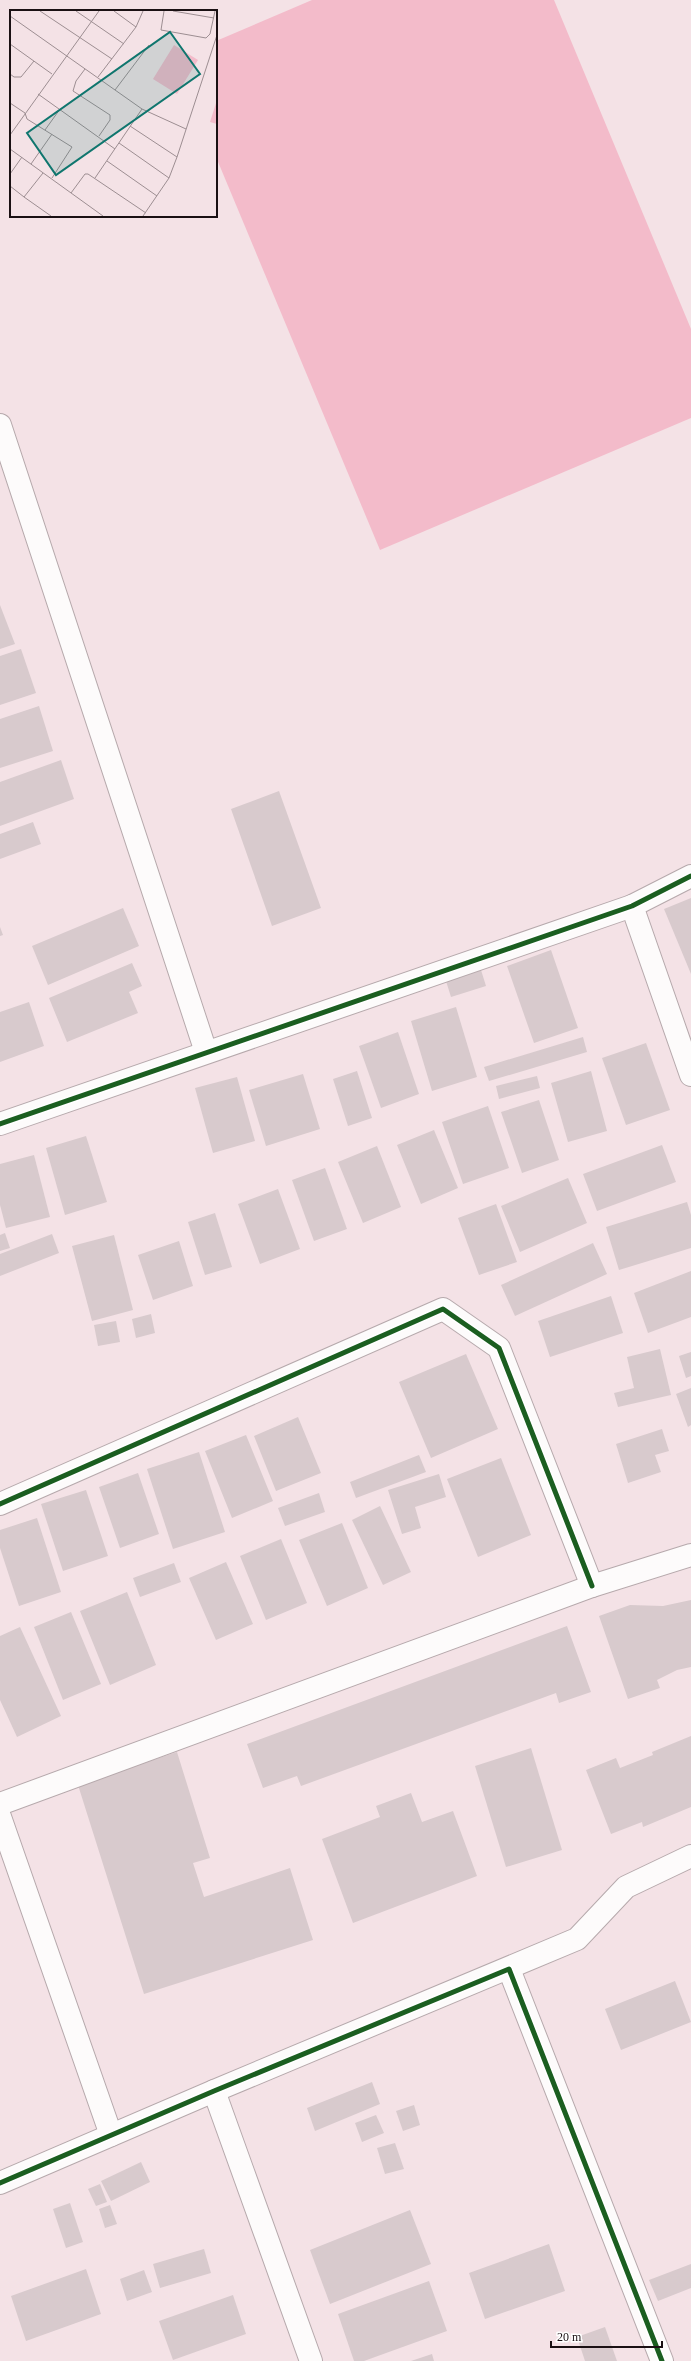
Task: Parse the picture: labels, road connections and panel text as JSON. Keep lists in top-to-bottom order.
{
  "scale_bar": "20 m"
}
